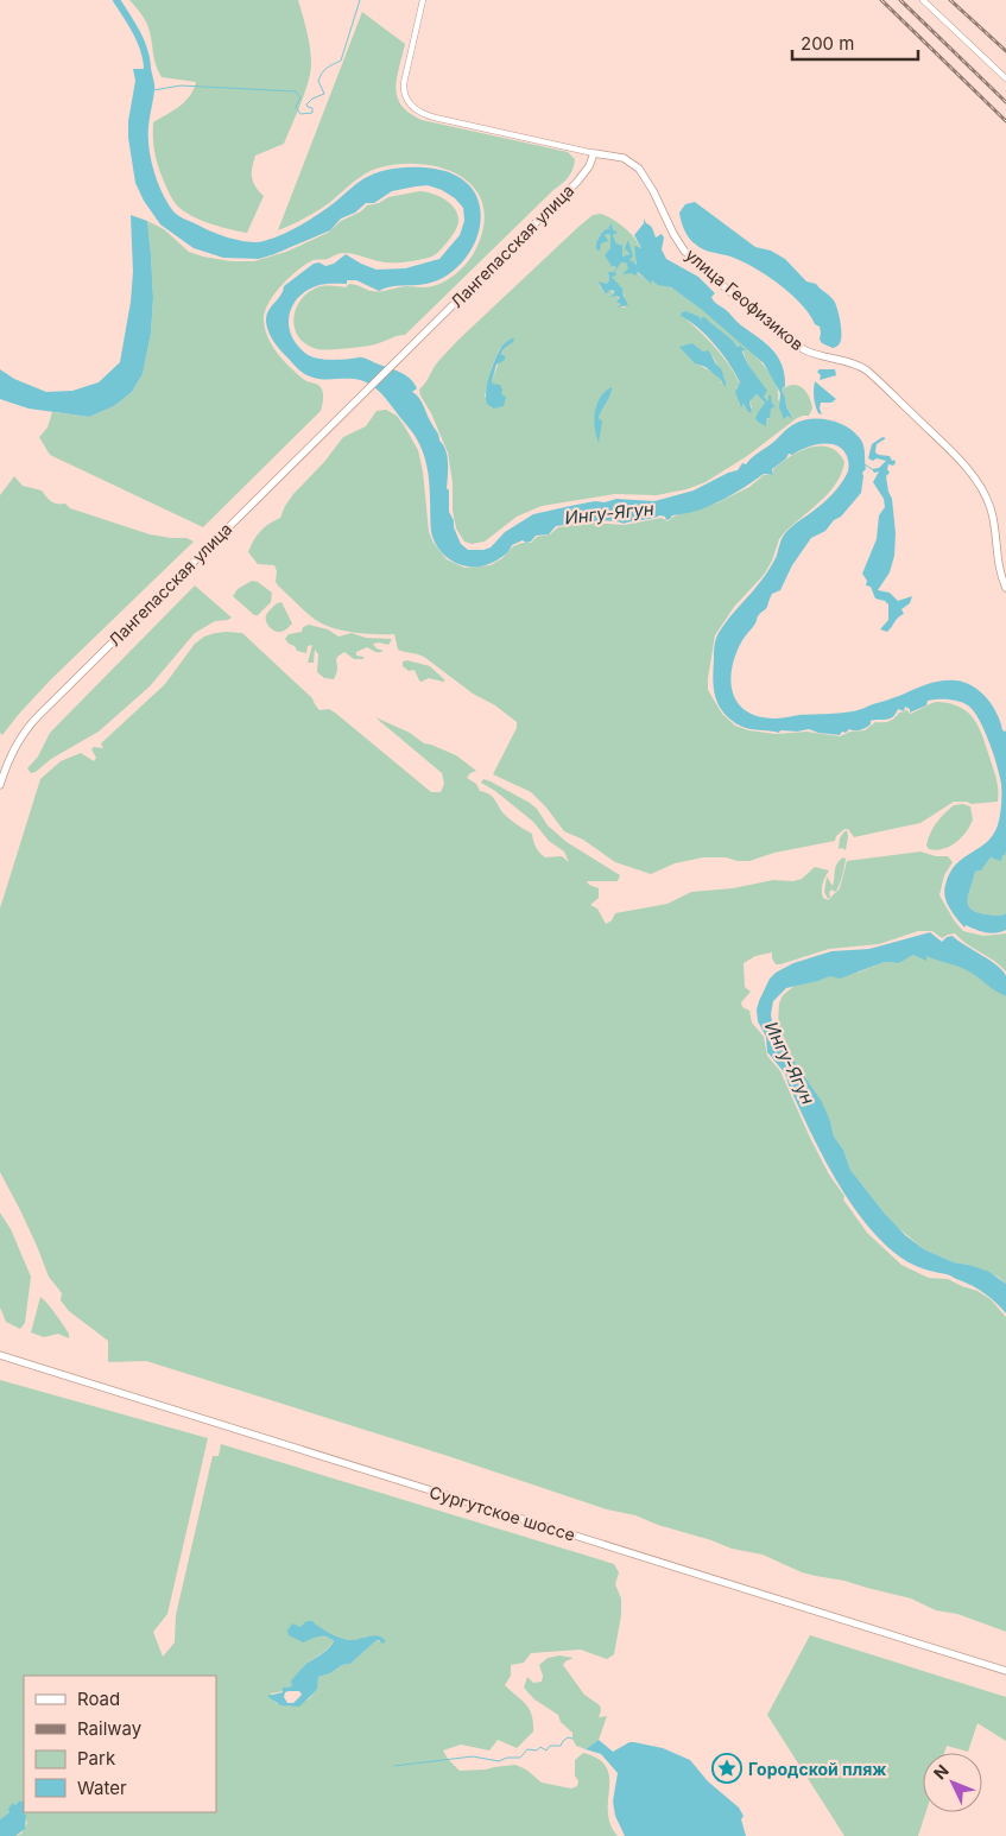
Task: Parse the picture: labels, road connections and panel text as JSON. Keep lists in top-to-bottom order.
{
  "streets": {
    "main road": ["Лангепасская улица", "улица Геофизиков", "Сургутское шоссе"]
  },
  "crossings": [
    ["Лангепасская улица", "улица Геофизиков"]
  ],
  "water": ["Ингу-Ягун"],
  "places": {
    "place": ["Городской пляж"]
  },
  "legend": [
    "Road",
    "Railway",
    "Park",
    "Water"
  ],
  "scale_bar": "200 m",
  "north": "top left"
}
